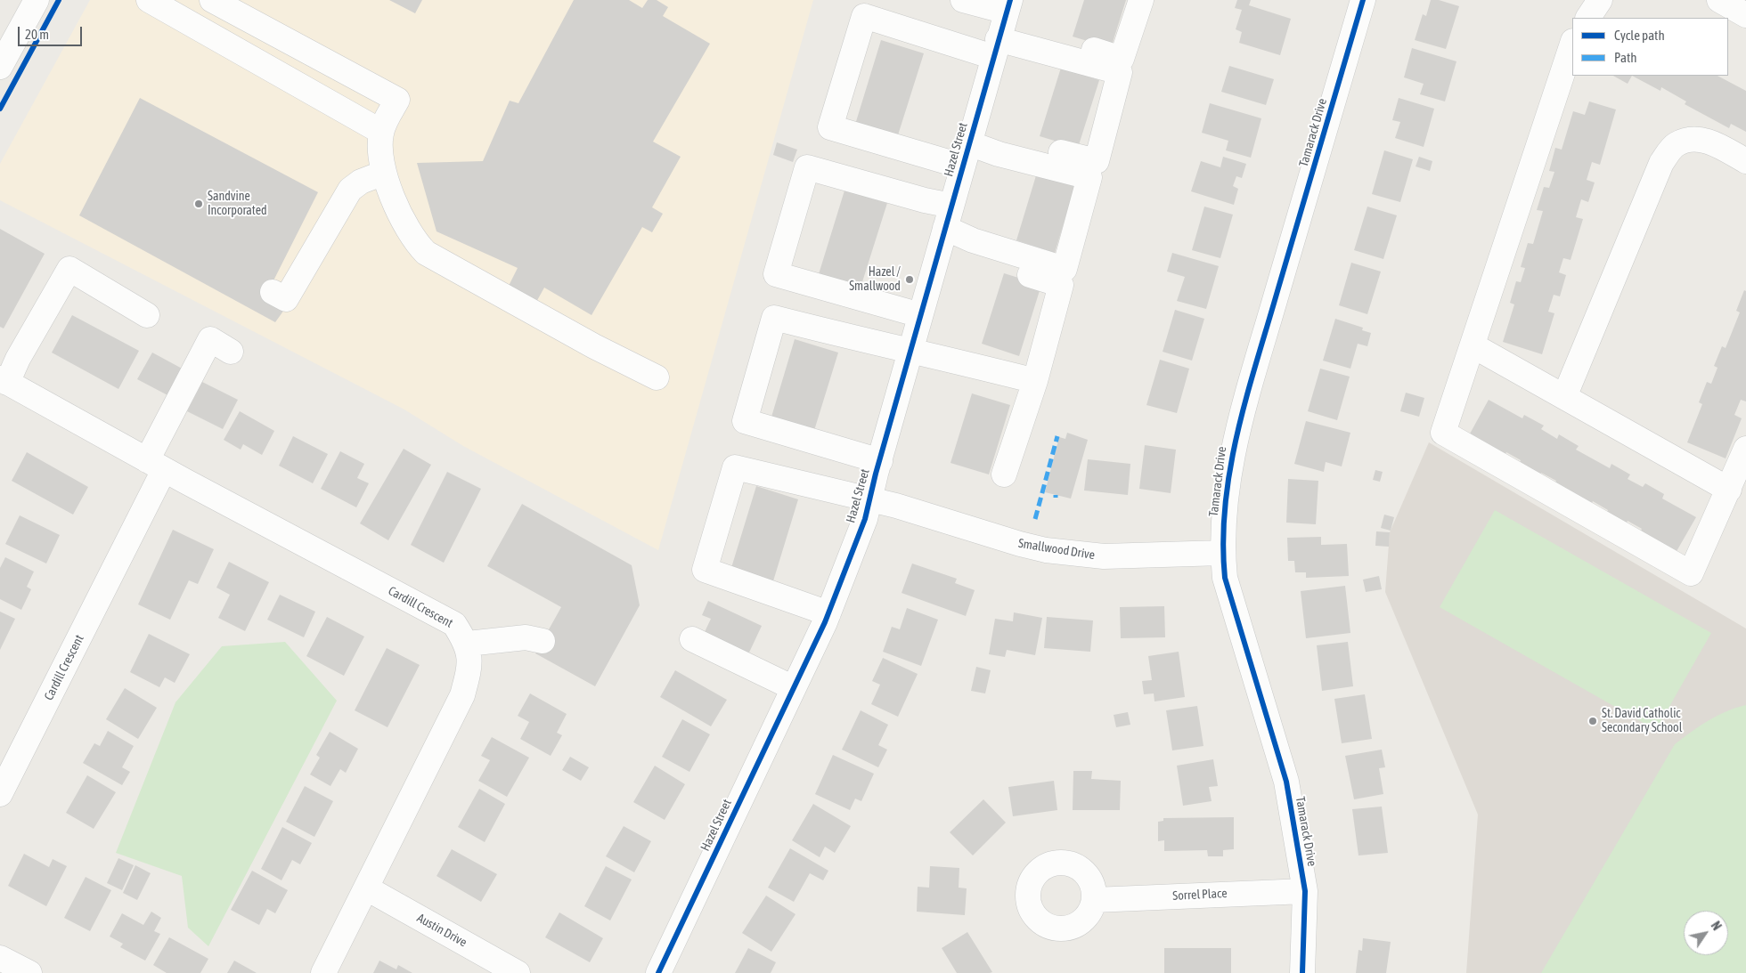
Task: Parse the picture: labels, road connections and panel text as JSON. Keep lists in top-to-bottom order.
{
  "streets": {
    "street": [
      "Tamarack Drive",
      "Hazel Street",
      "Smallwood Drive",
      "Cardill Crescent",
      "Sorrel Place",
      "Austin Drive"
    ]
  },
  "crossings": [
    ["Tamarack Drive", "Smallwood Drive"],
    ["Tamarack Drive", "Sorrel Place"],
    ["Hazel Street", "Smallwood Drive"],
    ["Cardill Crescent", "Austin Drive"]
  ],
  "places": ["Sandvine Incorporated", "Hazel / Smallwood", "St. David Catholic Secondary School"],
  "legend": ["Cycle path", "Path"],
  "scale_bar": "20 m",
  "north": "top right"
}
